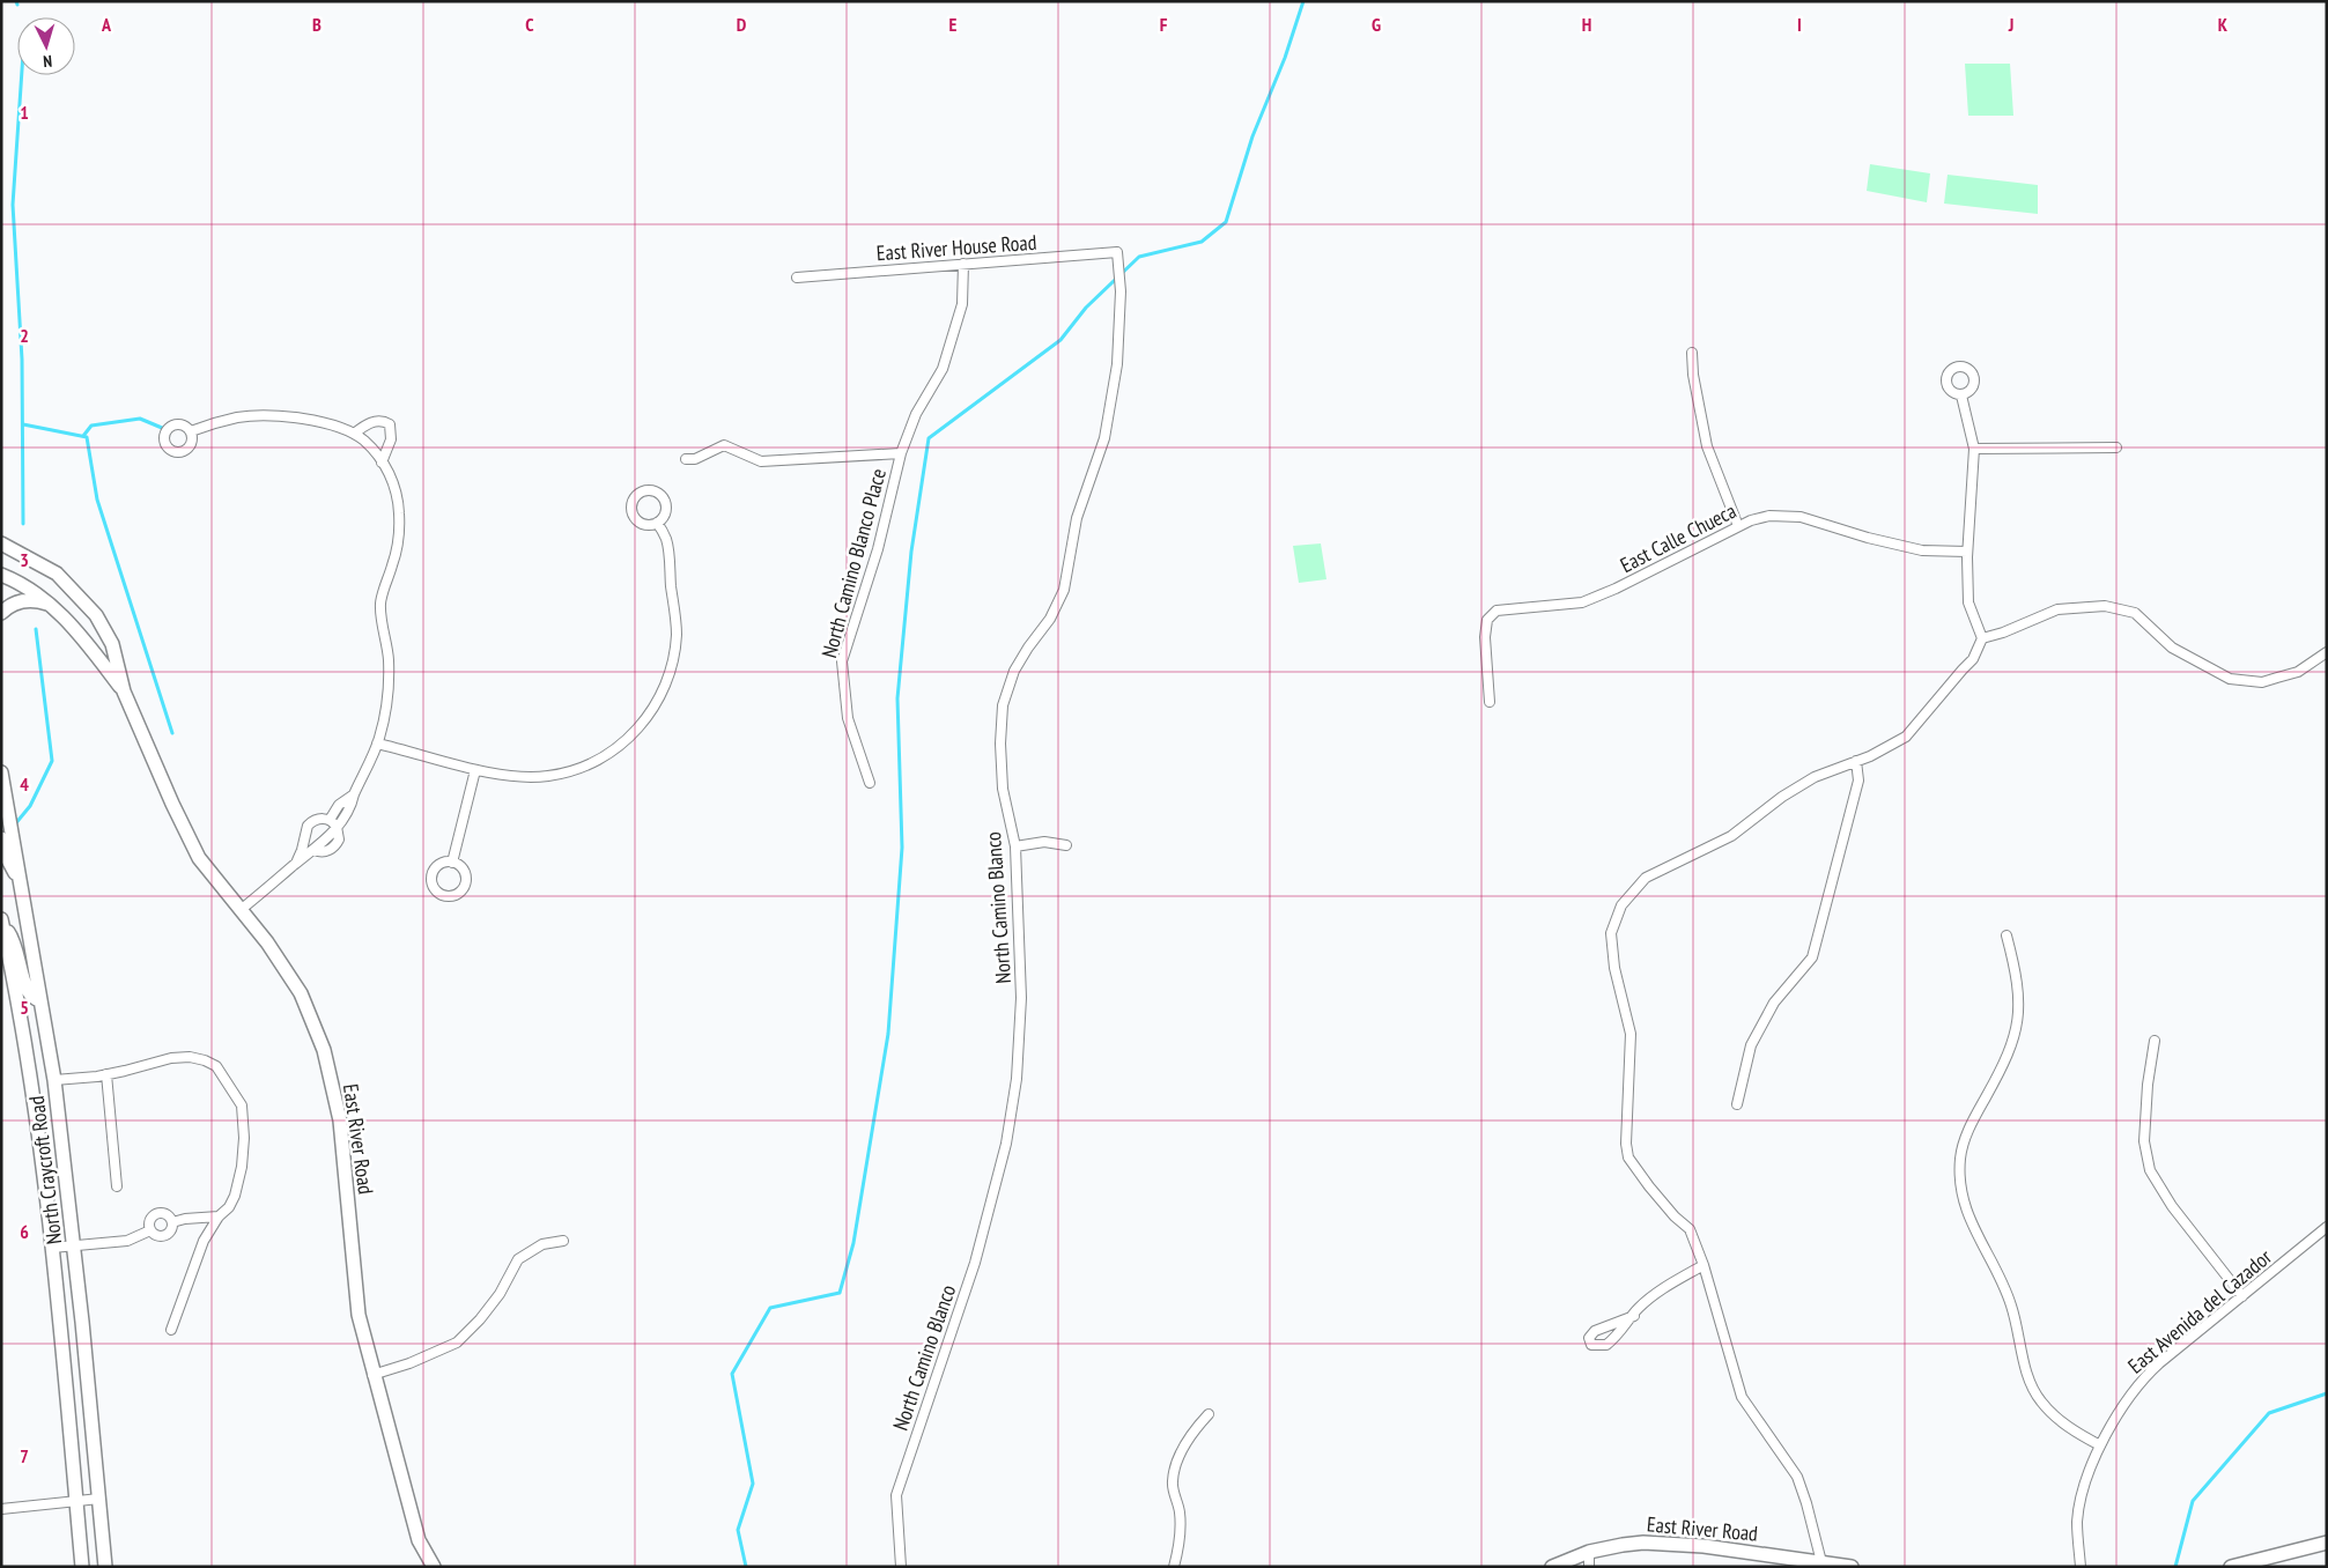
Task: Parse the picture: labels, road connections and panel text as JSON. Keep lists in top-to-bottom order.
{
  "streets": {
    "street": [
      "East River House Road",
      "East Calle Chueca",
      "North Camino Blanco Place",
      "North Camino Blanco",
      "East River Road",
      "North Craycroft Road",
      "East Avenida del Cazador"
    ]
  },
  "crossings": [
    ["East River House Road", "North Camino Blanco Place"],
    ["East River House Road", "North Camino Blanco"]
  ],
  "north": "bottom",
  "grid": {
    "columns": [
      "A",
      "B",
      "C",
      "D",
      "E",
      "F",
      "G",
      "H",
      "I",
      "J",
      "K"
    ],
    "rows": [
      "1",
      "2",
      "3",
      "4",
      "5",
      "6",
      "7"
    ]
  }
}
